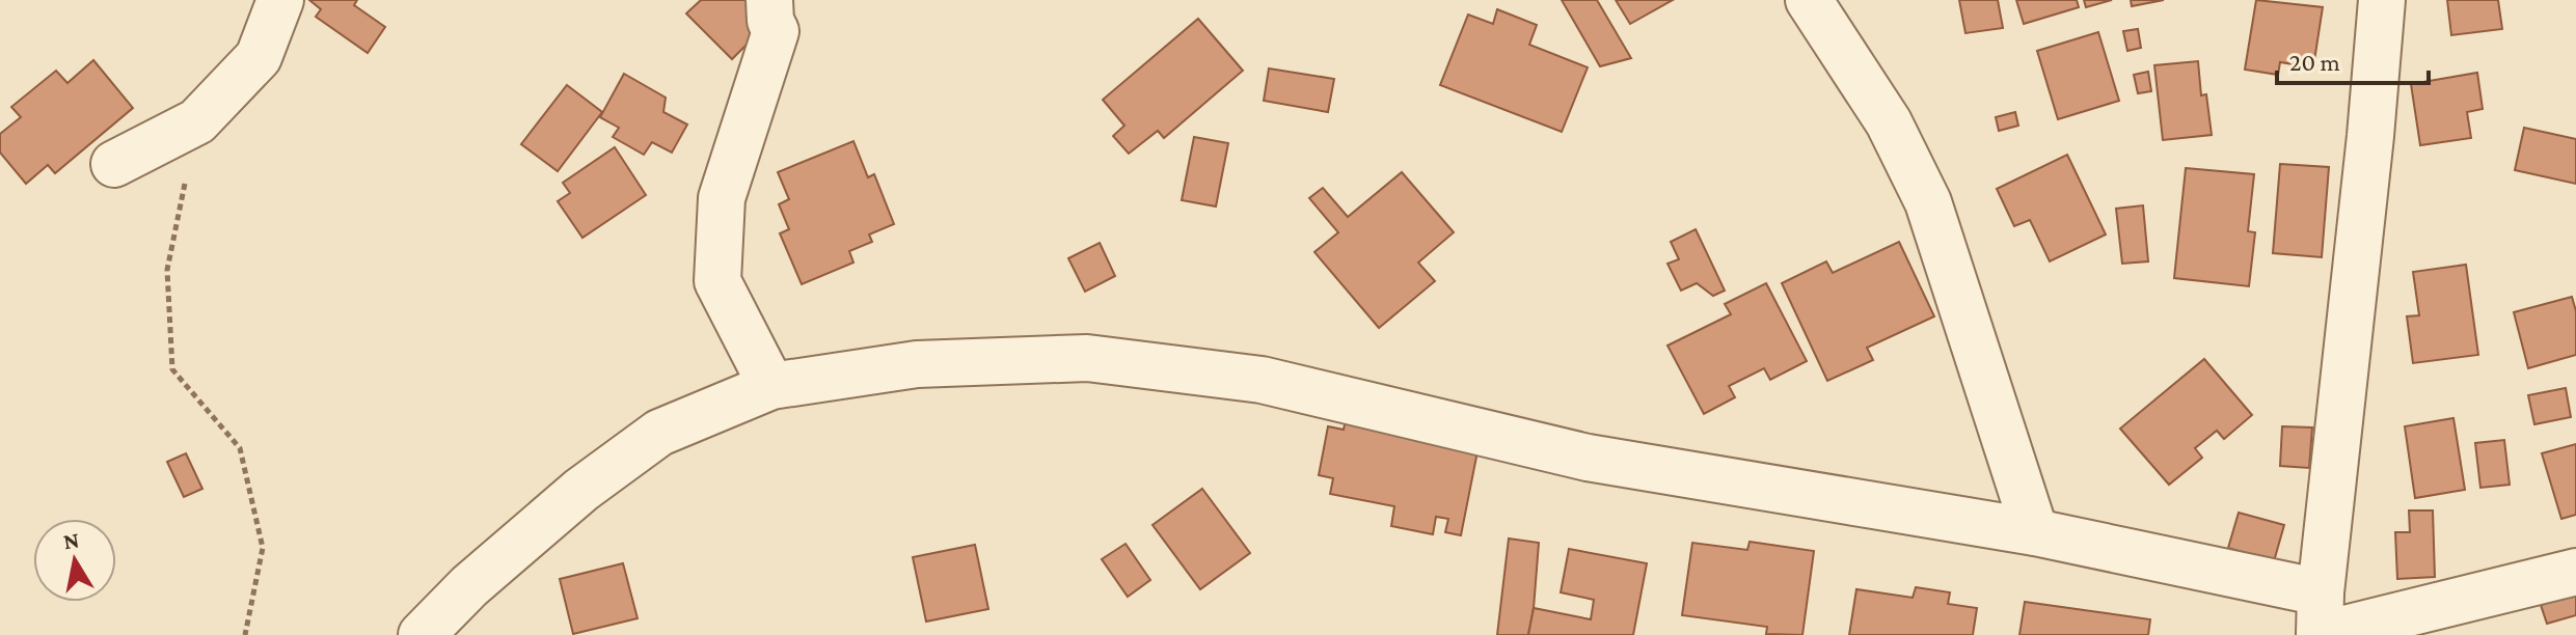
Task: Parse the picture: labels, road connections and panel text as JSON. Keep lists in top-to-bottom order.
{
  "scale_bar": "20 m",
  "north": "top"
}
